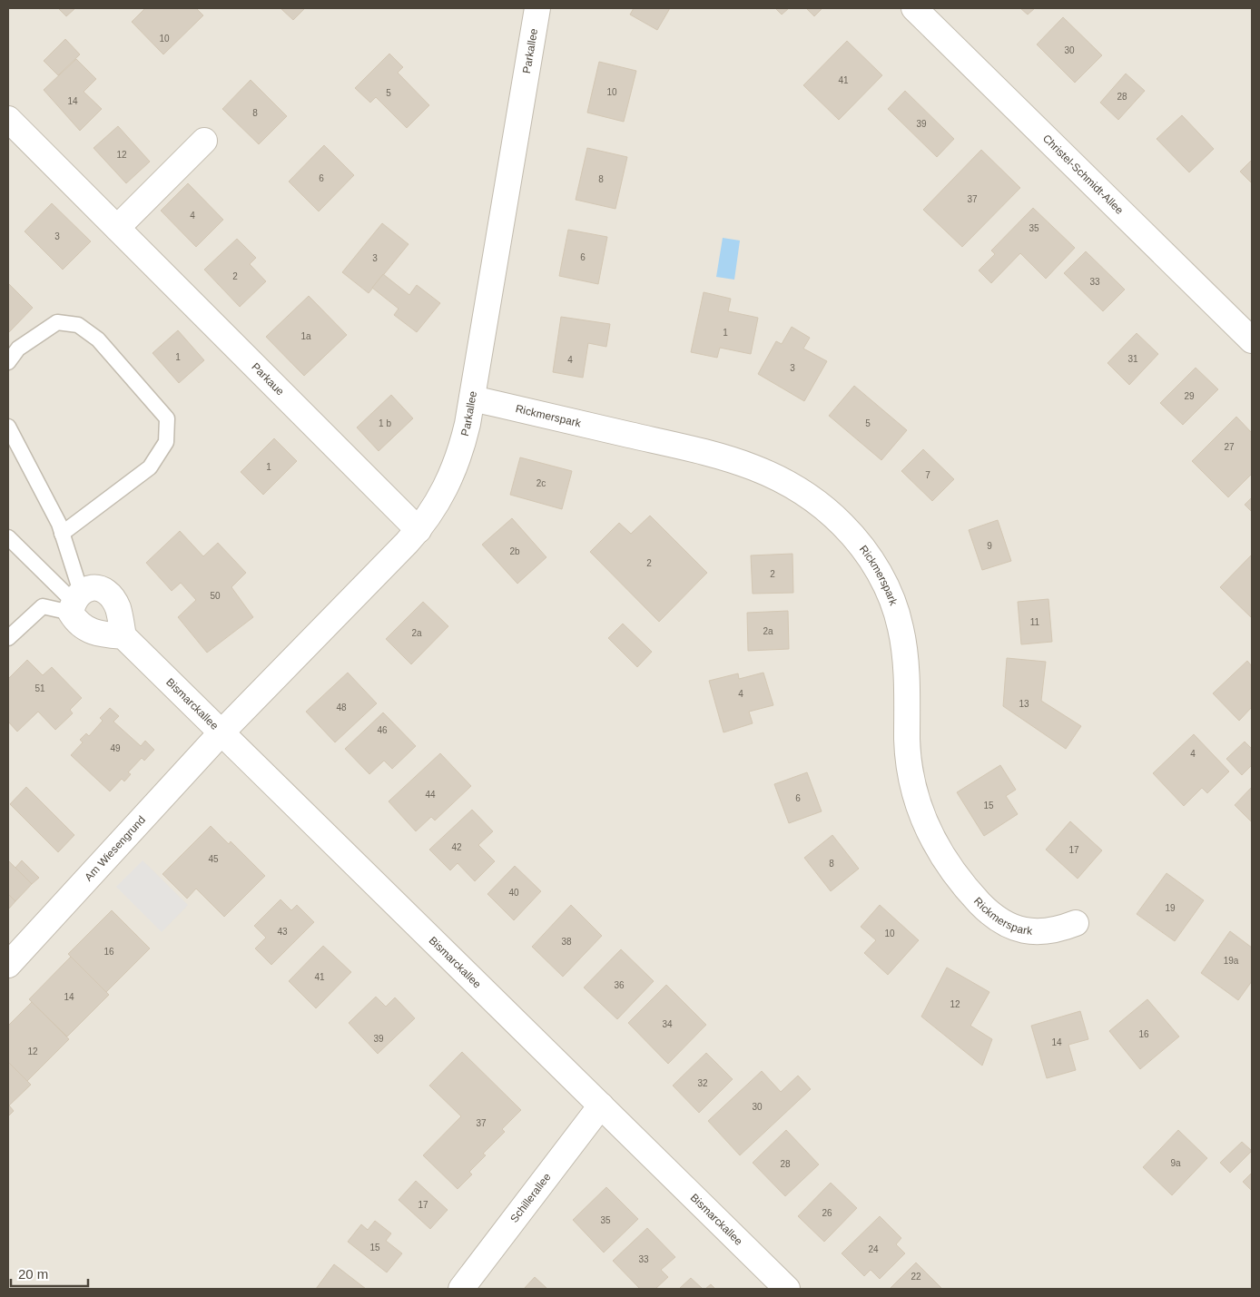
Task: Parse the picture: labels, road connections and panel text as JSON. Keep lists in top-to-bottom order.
{
  "streets": {
    "street": [
      "Parkallee",
      "Christel-Schmidt-Allee",
      "Parkaue",
      "Rickmerspark",
      "Bismarckallee",
      "Am Wiesengrund",
      "Schillerallee"
    ]
  },
  "crossings": [
    ["Parkallee", "Parkaue"],
    ["Parkallee", "Rickmerspark"],
    ["Parkallee", "Bismarckallee"],
    ["Parkallee", "Am Wiesengrund"],
    ["Bismarckallee", "Am Wiesengrund"],
    ["Bismarckallee", "Schillerallee"]
  ],
  "house_numbers": [
    "10",
    "30",
    "41",
    "10",
    "5",
    "28",
    "14",
    "8",
    "39",
    "12",
    "6",
    "8",
    "37",
    "4",
    "35",
    "3",
    "6",
    "3",
    "2",
    "33",
    "1",
    "1a",
    "1",
    "31",
    "4",
    "3",
    "29",
    "1 b",
    "5",
    "27",
    "1",
    "7",
    "2c",
    "9",
    "2b",
    "2",
    "2",
    "50",
    "11",
    "2a",
    "2a",
    "51",
    "4",
    "13",
    "48",
    "46",
    "49",
    "4",
    "44",
    "6",
    "15",
    "42",
    "17",
    "45",
    "8",
    "40",
    "19",
    "43",
    "10",
    "38",
    "16",
    "19a",
    "41",
    "36",
    "14",
    "12",
    "34",
    "16",
    "39",
    "14",
    "12",
    "32",
    "30",
    "37",
    "9a",
    "28",
    "17",
    "26",
    "35",
    "15",
    "24",
    "33",
    "22"
  ],
  "scale_bar": "20 m"
}
